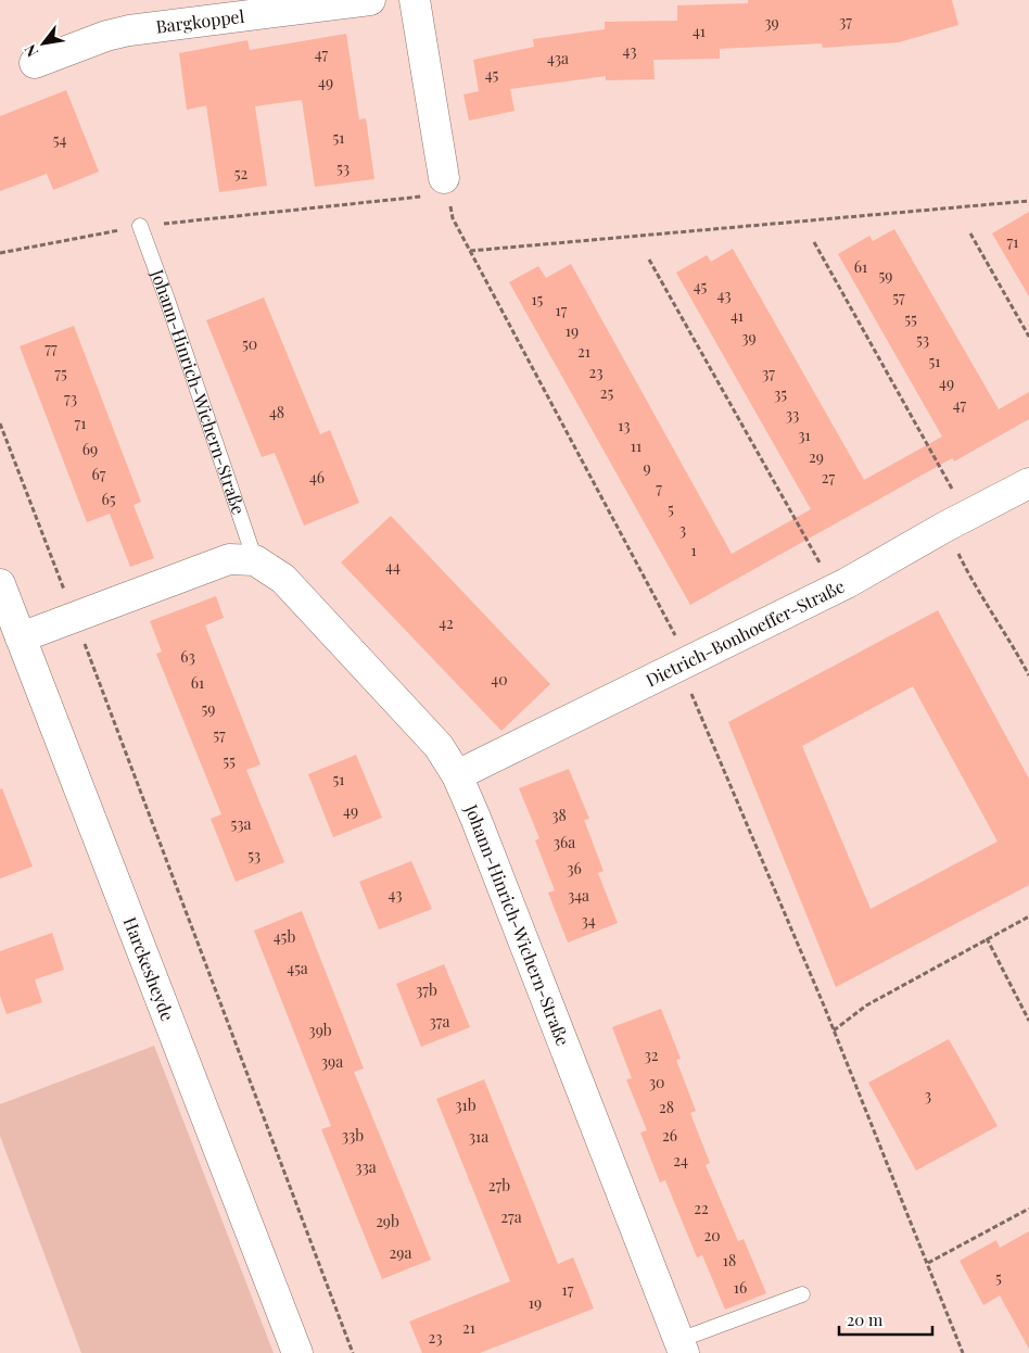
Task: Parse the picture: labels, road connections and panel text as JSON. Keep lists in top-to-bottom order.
{
  "streets": {
    "street": [
      "Bargkoppel",
      "Johann-Hinrich-Wichern-Straße",
      "Dietrich-Bonhoeffer-Straße",
      "Harckesheyde"
    ]
  },
  "crossings": [
    ["Johann-Hinrich-Wichern-Straße", "Dietrich-Bonhoeffer-Straße"]
  ],
  "house_numbers": [
    "37",
    "39",
    "41",
    "43",
    "47",
    "43a",
    "45",
    "49",
    "51",
    "54",
    "53",
    "52",
    "71",
    "61",
    "59",
    "45",
    "43",
    "57",
    "15",
    "17",
    "41",
    "55",
    "19",
    "39",
    "53",
    "50",
    "77",
    "21",
    "51",
    "23",
    "75",
    "37",
    "49",
    "25",
    "35",
    "73",
    "47",
    "48",
    "33",
    "71",
    "13",
    "31",
    "11",
    "69",
    "29",
    "9",
    "67",
    "46",
    "27",
    "7",
    "65",
    "5",
    "3",
    "1",
    "44",
    "42",
    "63",
    "40",
    "61",
    "59",
    "57",
    "55",
    "51",
    "49",
    "38",
    "53a",
    "36a",
    "53",
    "36",
    "43",
    "34a",
    "34",
    "45b",
    "45a",
    "37b",
    "37a",
    "39b",
    "32",
    "39a",
    "30",
    "3",
    "31b",
    "28",
    "33b",
    "26",
    "31a",
    "24",
    "33a",
    "27b",
    "22",
    "27a",
    "29b",
    "20",
    "29a",
    "18",
    "5",
    "16",
    "17",
    "19",
    "21",
    "23"
  ],
  "scale_bar": "20 m",
  "north": "bottom left"
}
